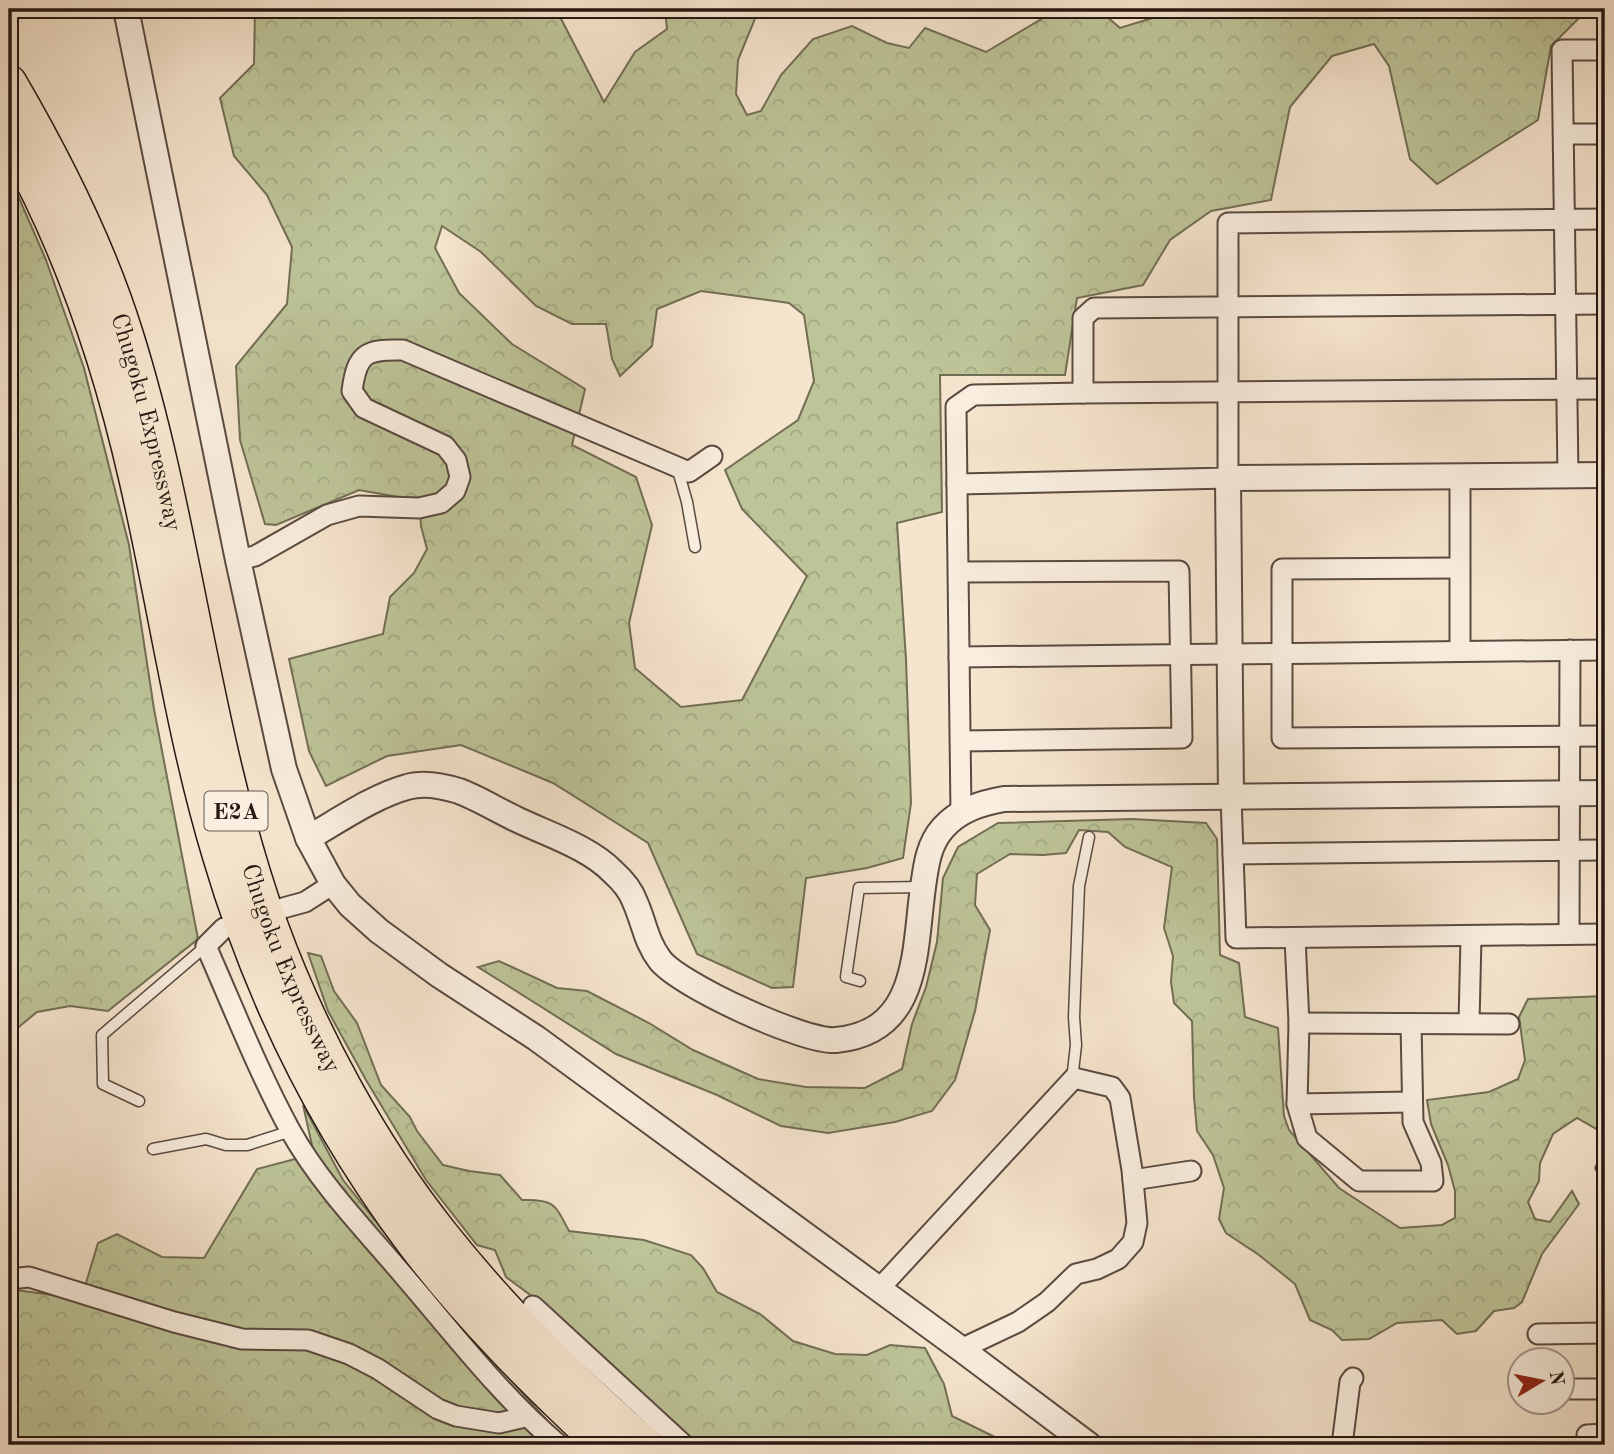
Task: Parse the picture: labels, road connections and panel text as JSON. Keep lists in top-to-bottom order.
{
  "streets": {
    "highway": ["Chugoku Expressway", "E2A"]
  },
  "north": "right"
}
